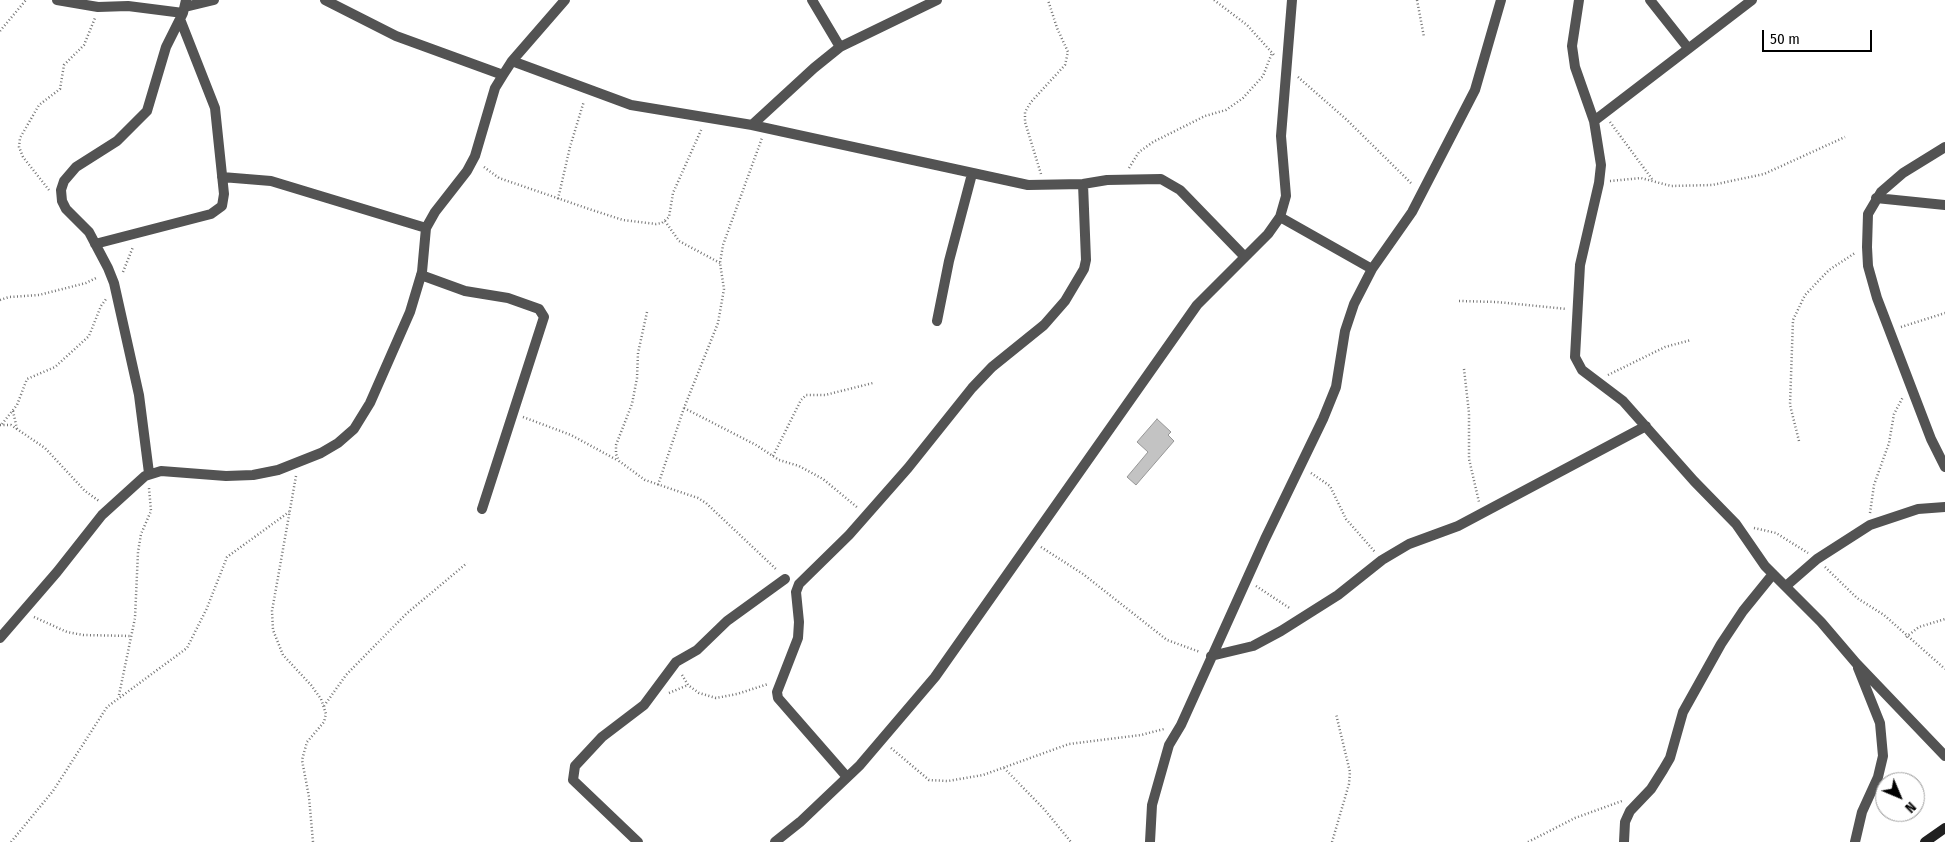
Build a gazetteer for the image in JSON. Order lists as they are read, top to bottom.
{
  "scale_bar": "50 m",
  "north": "bottom right"
}
